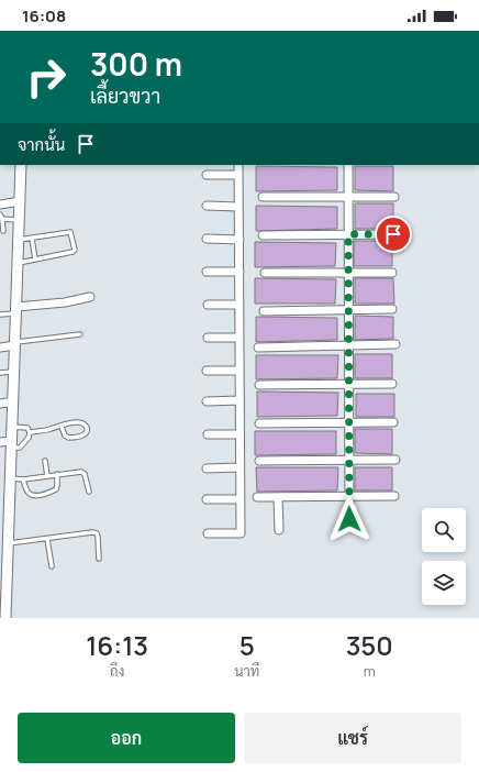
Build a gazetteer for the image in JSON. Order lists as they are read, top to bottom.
{
  "page": {
    "status": "16:08",
    "turn": ["300 m", "เลี้ยวขวา"],
    "then": "จากนั้น",
    "eta": [
      "16:13",
      "ถึง",
      "5",
      "นาที",
      "350",
      "m"
    ],
    "buttons": ["ออก", "แชร์"]
  }
}
